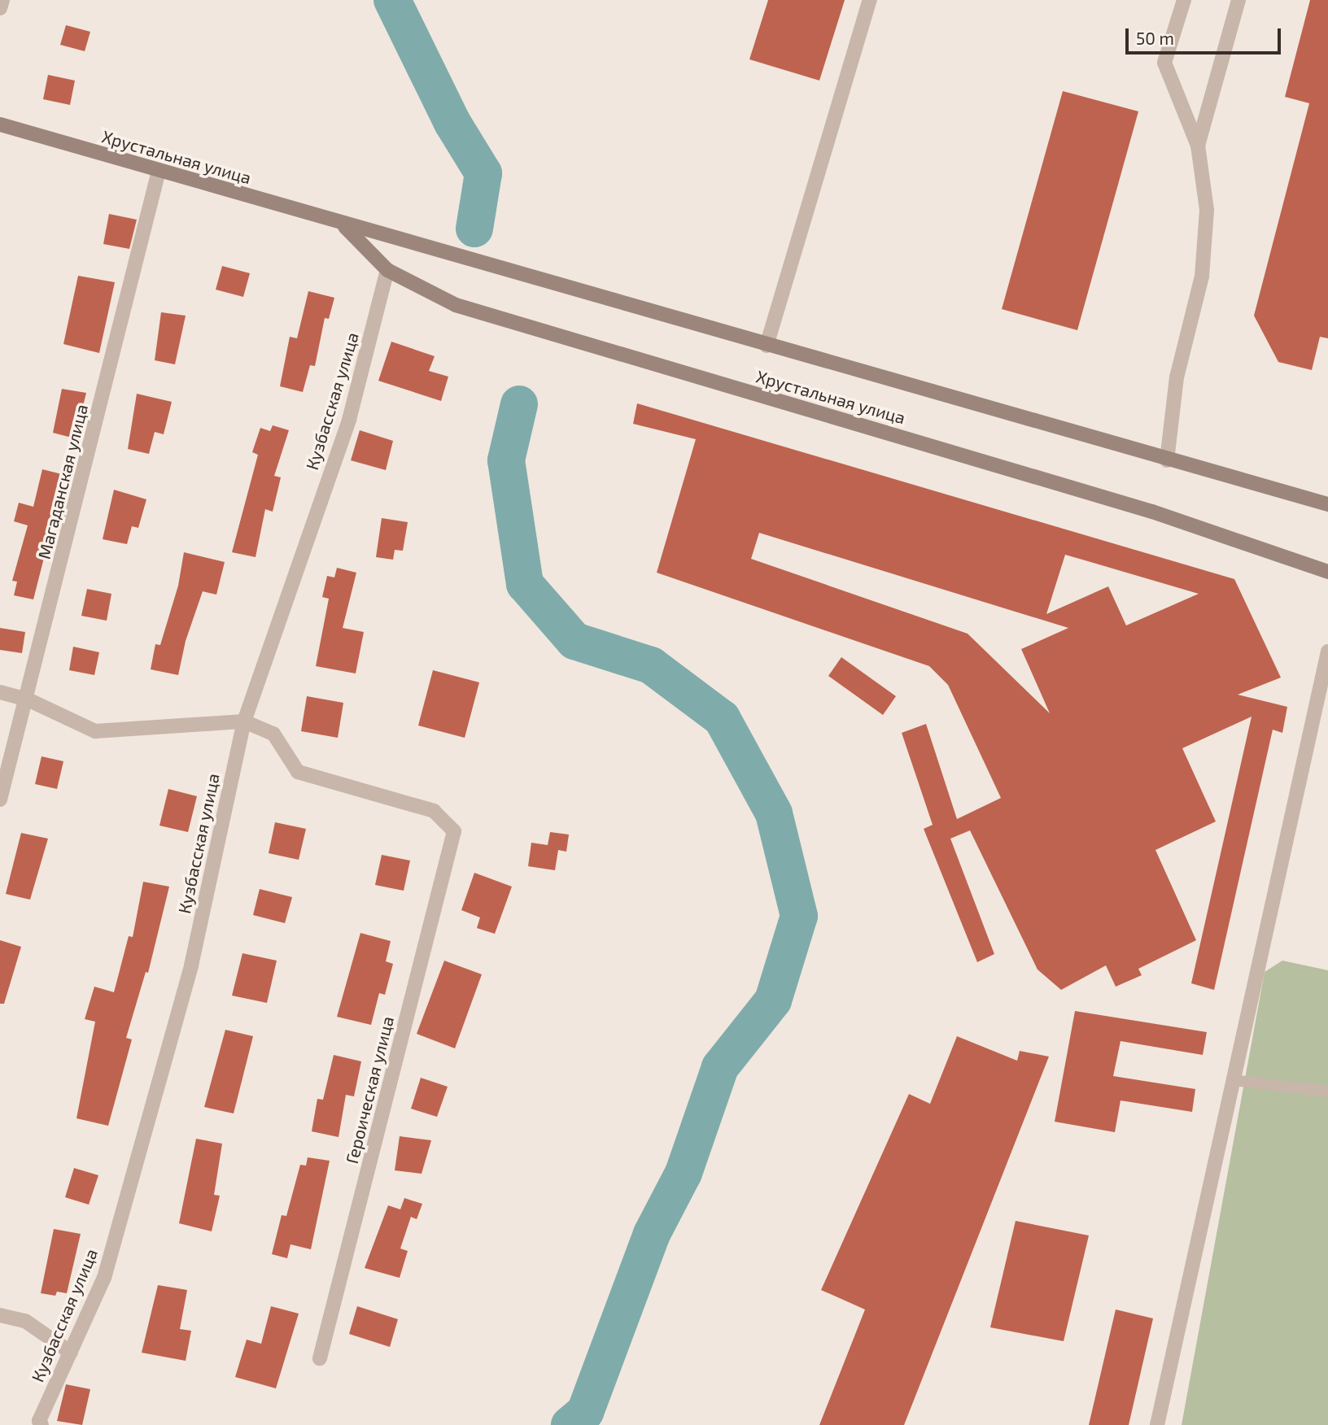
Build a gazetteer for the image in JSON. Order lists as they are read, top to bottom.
{
  "streets": {
    "street": [
      "Хрустальная улица",
      "Кузбасская улица",
      "Магаданская улица",
      "Героическая улица"
    ]
  },
  "crossings": [
    ["Хрустальная улица", "Кузбасская улица"],
    ["Хрустальная улица", "Магаданская улица"],
    ["Кузбасская улица", "Героическая улица"]
  ],
  "scale_bar": "50 m"
}
